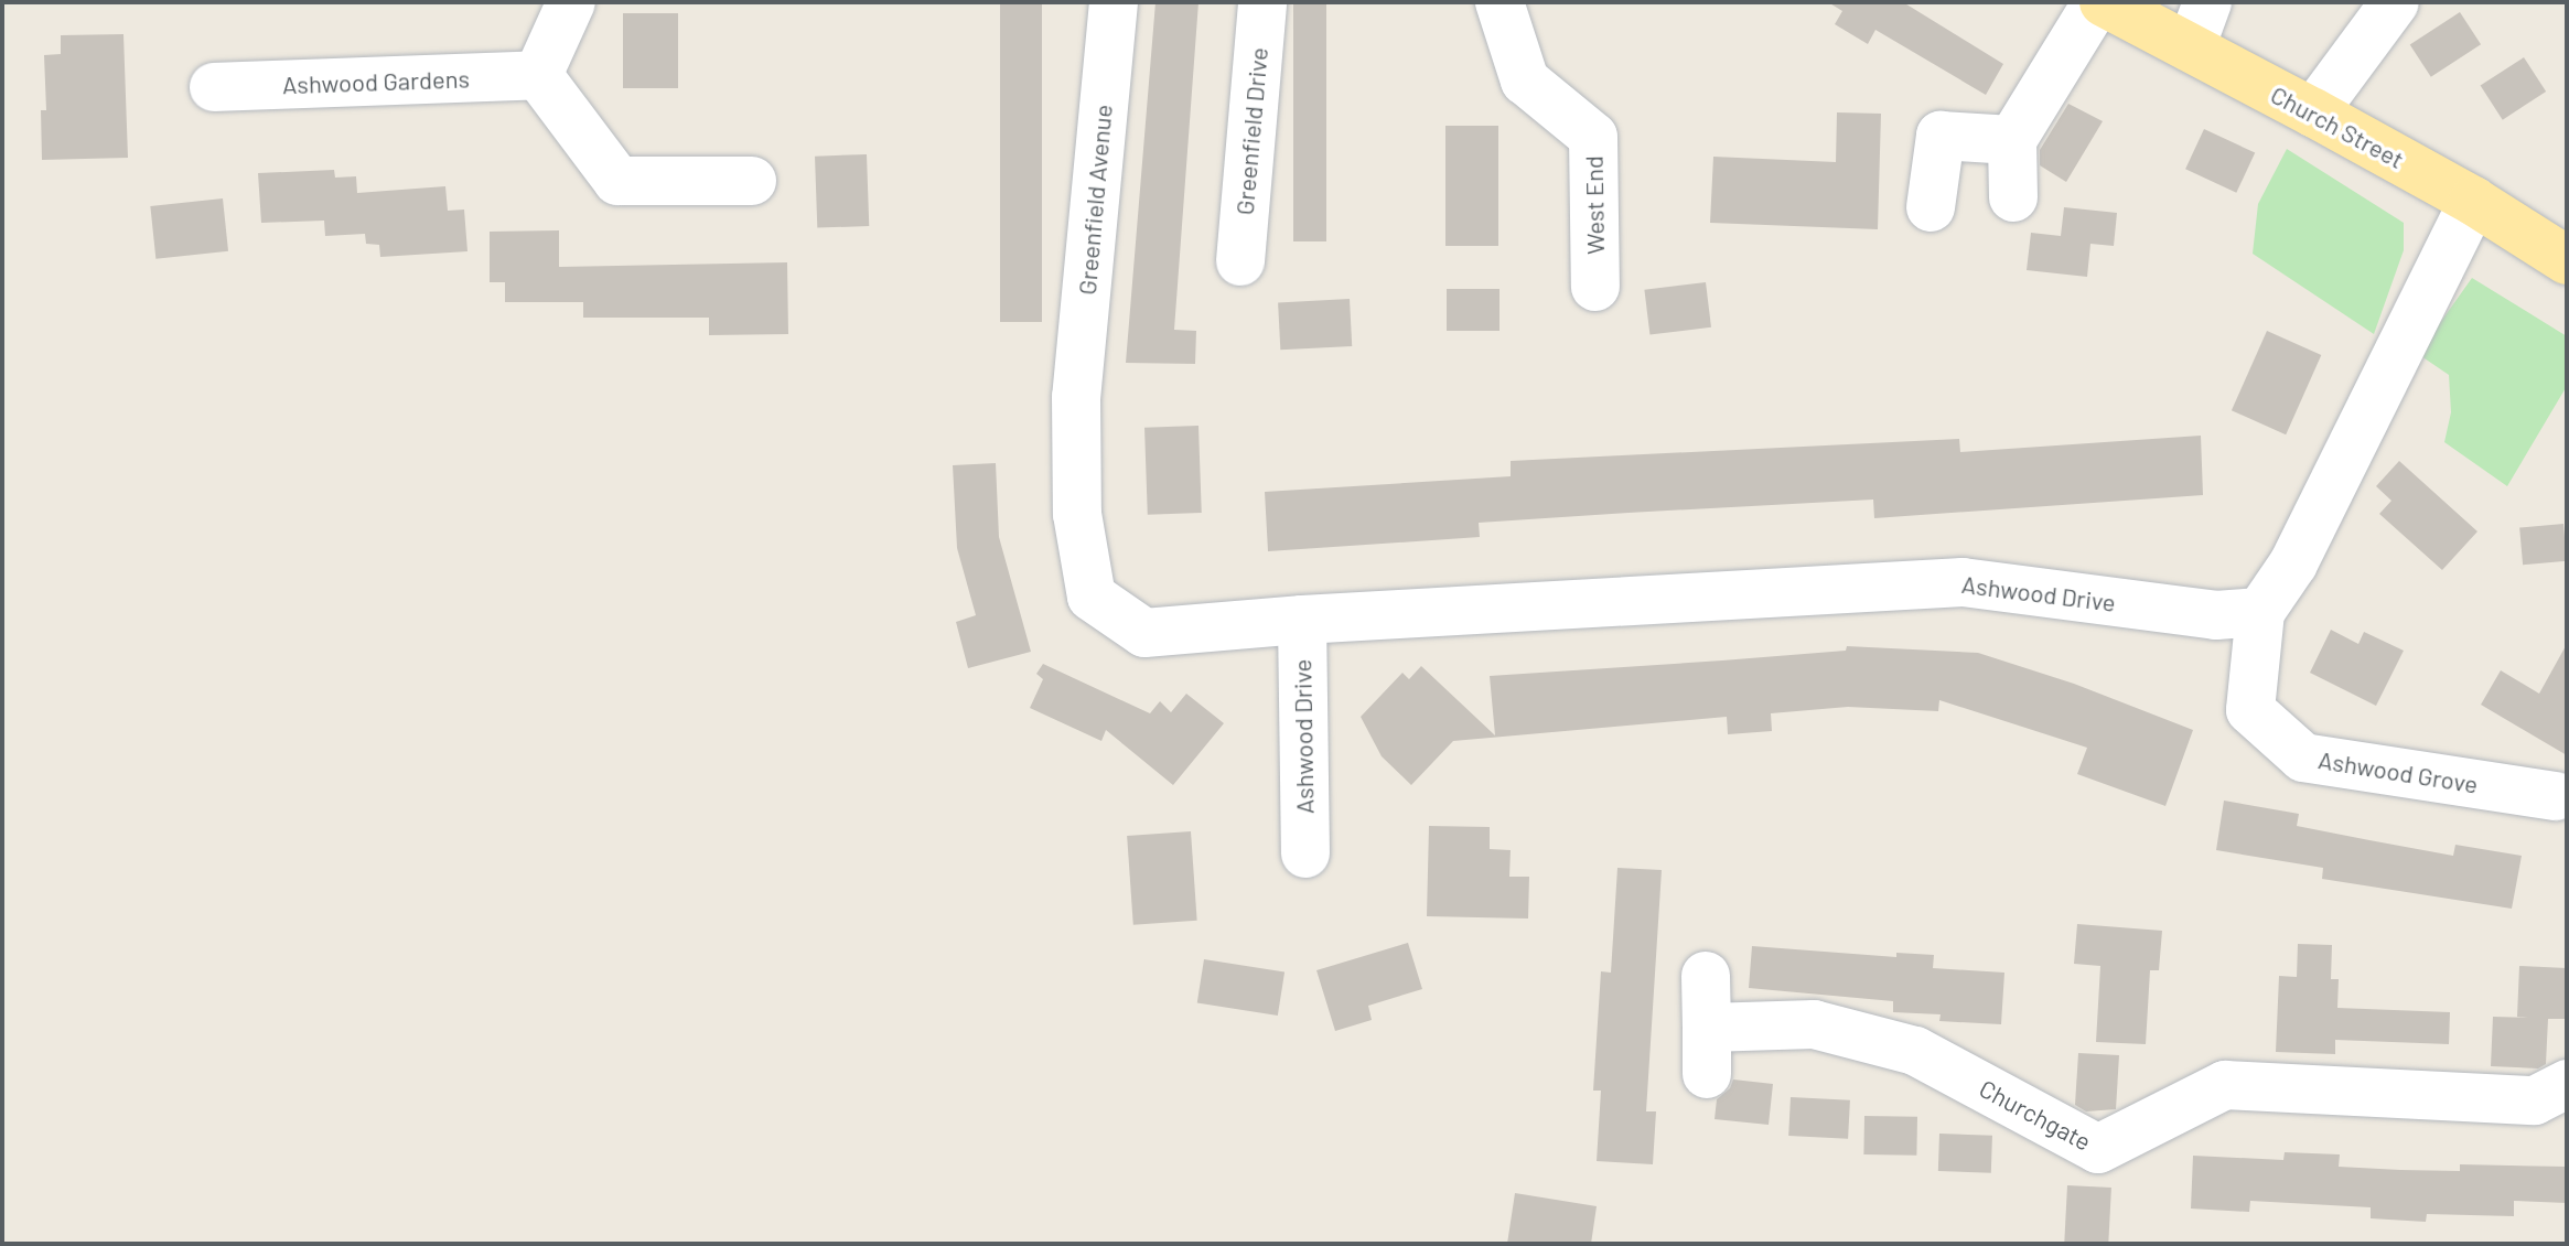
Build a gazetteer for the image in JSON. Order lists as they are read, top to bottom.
{
  "streets": {
    "main road": ["Church Street"],
    "street": [
      "Ashwood Gardens",
      "Greenfield Drive",
      "Greenfield Avenue",
      "West End",
      "Ashwood Drive",
      "Ashwood Grove",
      "Churchgate"
    ]
  },
  "crossings": [
    ["Greenfield Avenue", "Ashwood Drive"],
    ["Ashwood Drive", "Ashwood Grove"]
  ]
}
